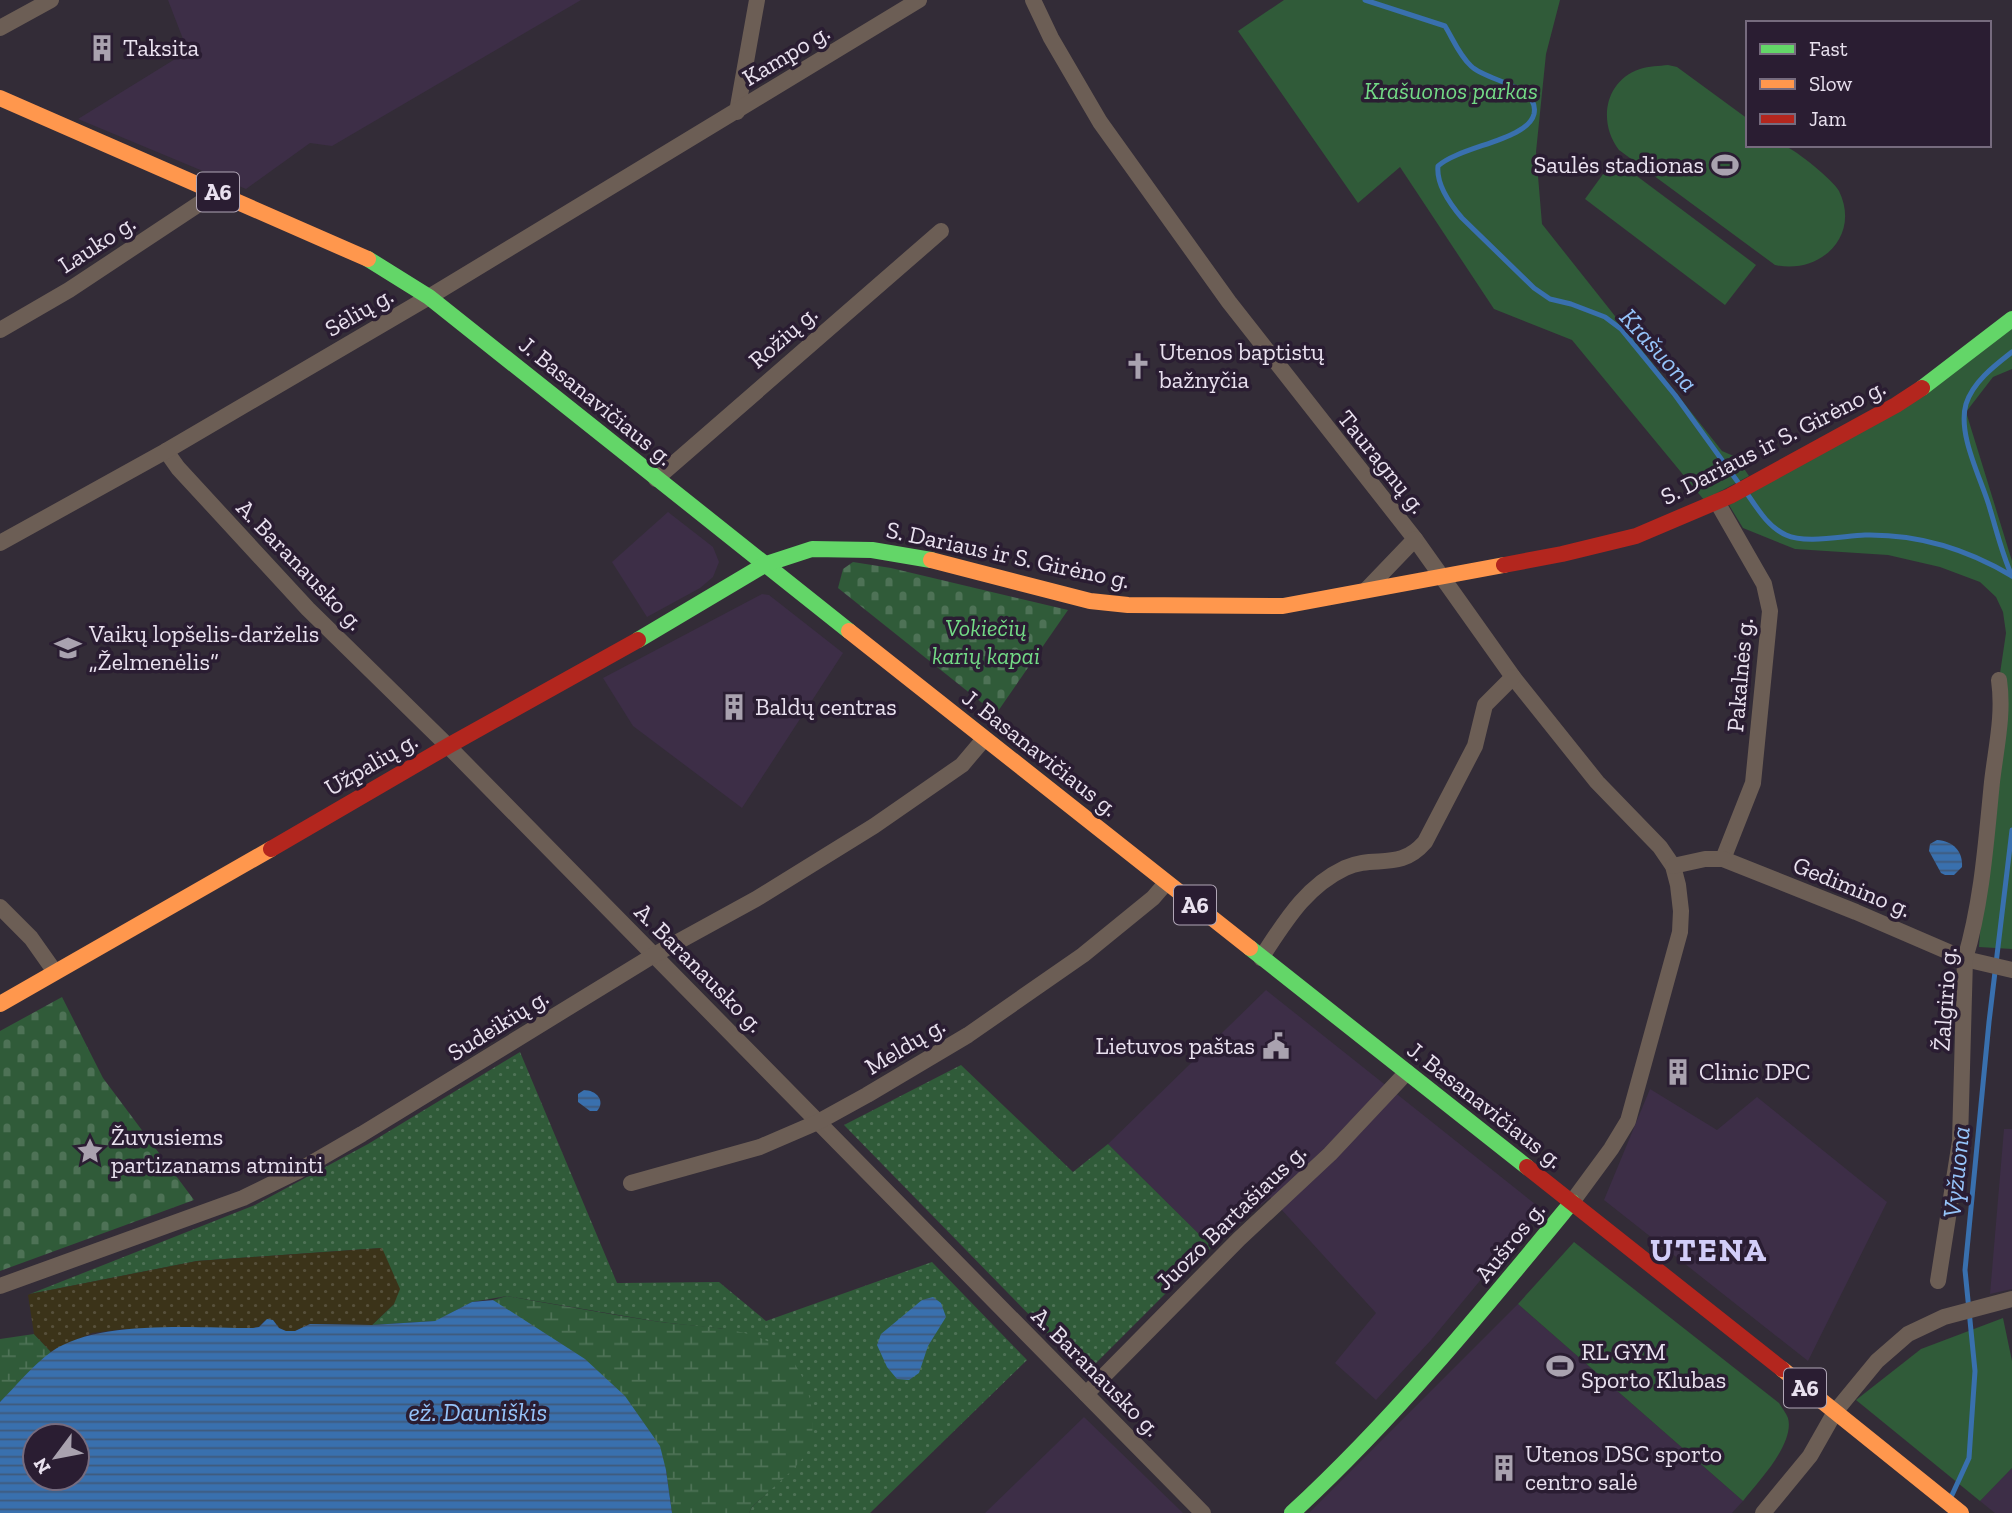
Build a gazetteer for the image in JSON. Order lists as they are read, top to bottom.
{
  "streets": {
    "street": [
      "Kampo g.",
      "A6",
      "Lauko g.",
      "Sėlių g.",
      "Rožių g.",
      "J. Basanavičiaus g.",
      "S. Dariaus ir S. Girėno g.",
      "Tauragnų g.",
      "A. Baranausko g.",
      "Pakalnės g.",
      "Užpalių g.",
      "Gedimino g.",
      "Žalgirio g.",
      "Sudeikių g.",
      "Meldų g.",
      "Juozo Bartašiaus g.",
      "Aušros g."
    ]
  },
  "crossings": [
    ["Kampo g.", "Sėlių g."],
    ["Lauko g.", "J. Basanavičiaus g."],
    ["Sėlių g.", "J. Basanavičiaus g."],
    ["Sėlių g.", "A. Baranausko g."],
    ["Rožių g.", "J. Basanavičiaus g."],
    ["J. Basanavičiaus g.", "S. Dariaus ir S. Girėno g."],
    ["J. Basanavičiaus g.", "Užpalių g."],
    ["J. Basanavičiaus g.", "Sudeikių g."],
    ["J. Basanavičiaus g.", "Meldų g."],
    ["J. Basanavičiaus g.", "Juozo Bartašiaus g."],
    ["J. Basanavičiaus g.", "Aušros g."],
    ["S. Dariaus ir S. Girėno g.", "Tauragnų g."],
    ["S. Dariaus ir S. Girėno g.", "Pakalnės g."],
    ["S. Dariaus ir S. Girėno g.", "Užpalių g."],
    ["Tauragnų g.", "Gedimino g."],
    ["Tauragnų g.", "Aušros g."],
    ["A. Baranausko g.", "Užpalių g."],
    ["A. Baranausko g.", "Sudeikių g."],
    ["A. Baranausko g.", "Meldų g."],
    ["A. Baranausko g.", "Juozo Bartašiaus g."],
    ["Pakalnės g.", "Gedimino g."],
    ["Gedimino g.", "Žalgirio g."],
    ["Gedimino g.", "Aušros g."]
  ],
  "districts": ["UTENA"],
  "water": ["Krašuona", "Vyžuona", "ež. Dauniškis"],
  "parks": ["Krašuonos parkas", "Vokiečių karių kapai"],
  "places": {
    "building": [
      "Taksita",
      "Baldų centras",
      "Clinic DPC",
      "Utenos DSC sporto centro salė"
    ],
    "sports": ["Saulės stadionas", "RL GYM Sporto Klubas"],
    "church": ["Utenos baptistų bažnyčia"],
    "school or university": ["Vaikų lopšelis-darželis „Želmenėlis“"],
    "public building": ["Lietuvos paštas"],
    "place": ["Žuvusiems partizanams atminti"]
  },
  "legend": ["Fast", "Slow", "Jam"],
  "north": "bottom left"
}
